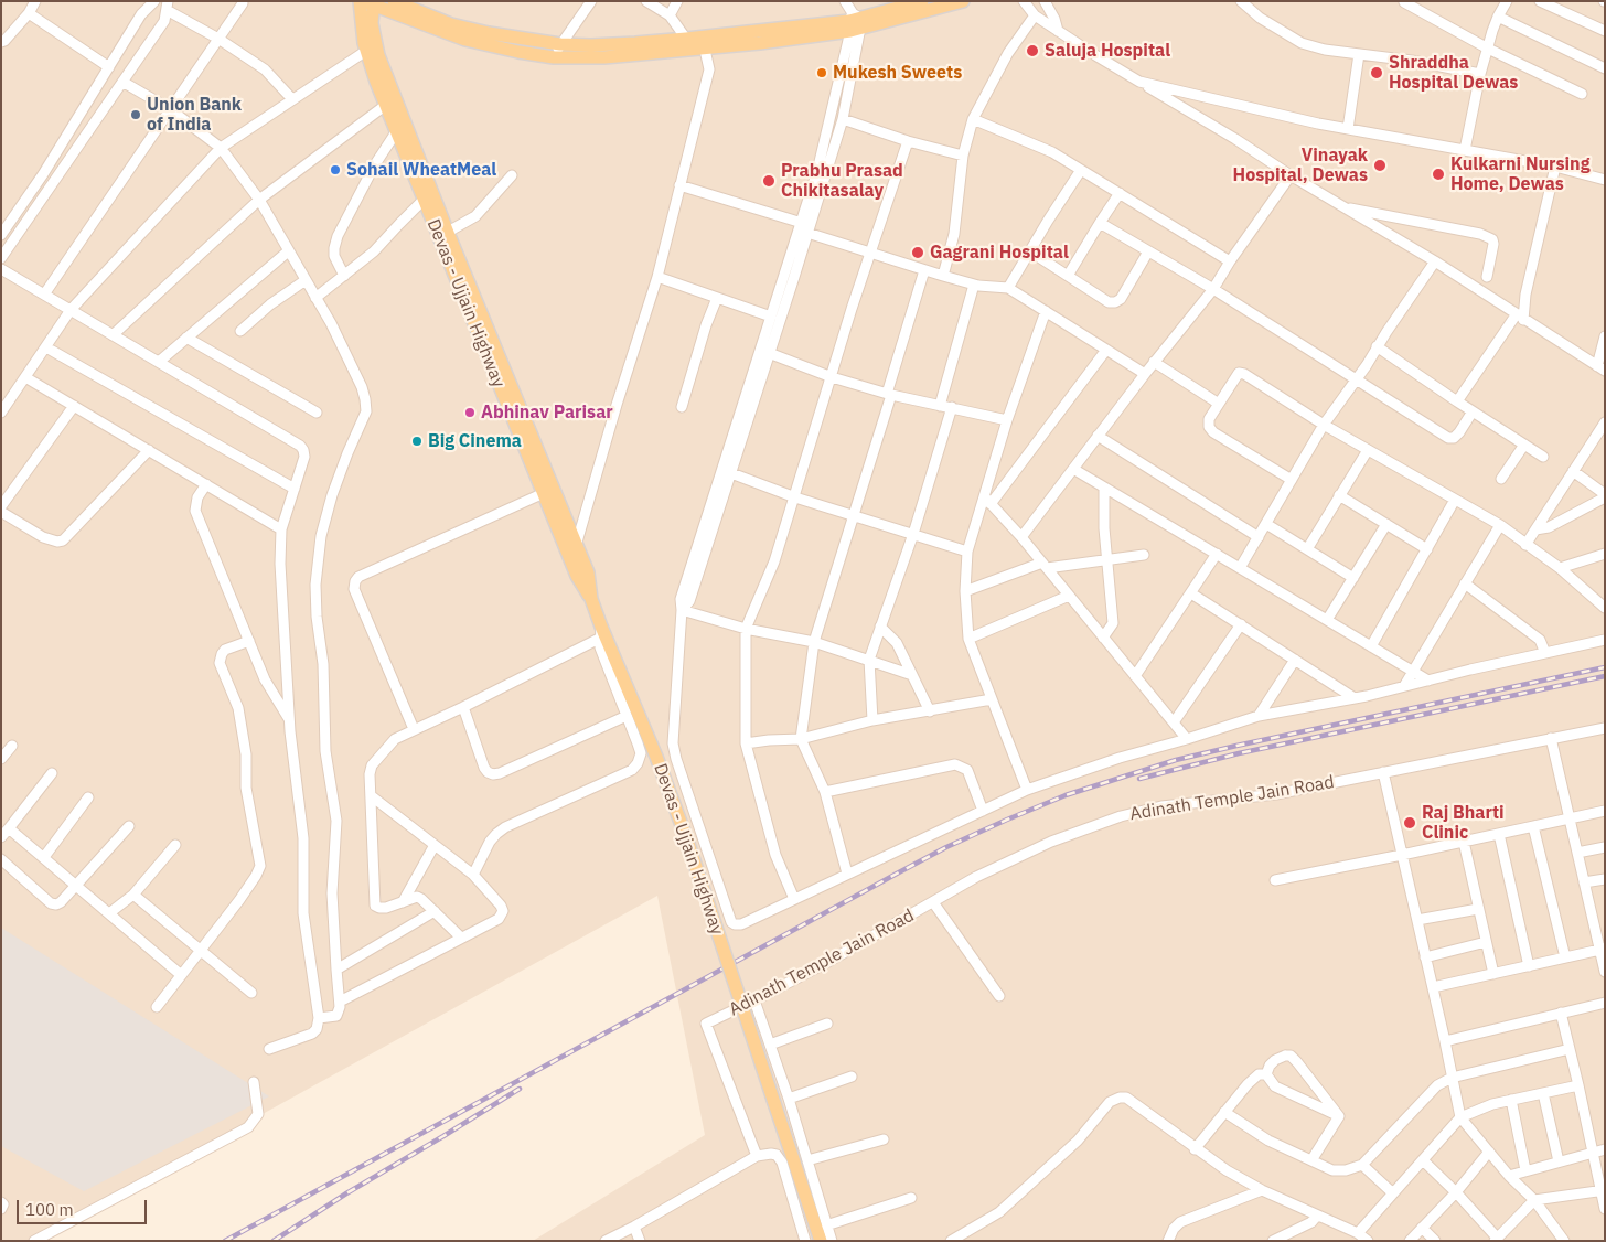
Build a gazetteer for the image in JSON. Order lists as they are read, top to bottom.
{
  "streets": {
    "main road": ["Devas - Ujjain Highway"],
    "street": ["Adinath Temple Jain Road"]
  },
  "places": [
    "Saluja Hospital",
    "Mukesh Sweets",
    "Shraddha Hospital Dewas",
    "Union Bank of India",
    "Vinayak Hospital, Dewas",
    "Sohail WheatMeal",
    "Kulkarni Nursing Home, Dewas",
    "Prabhu Prasad Chikitasalay",
    "Gagrani Hospital",
    "Abhinav Parisar",
    "Big Cinema",
    "Raj Bharti Clinic"
  ],
  "scale_bar": "100 m"
}
